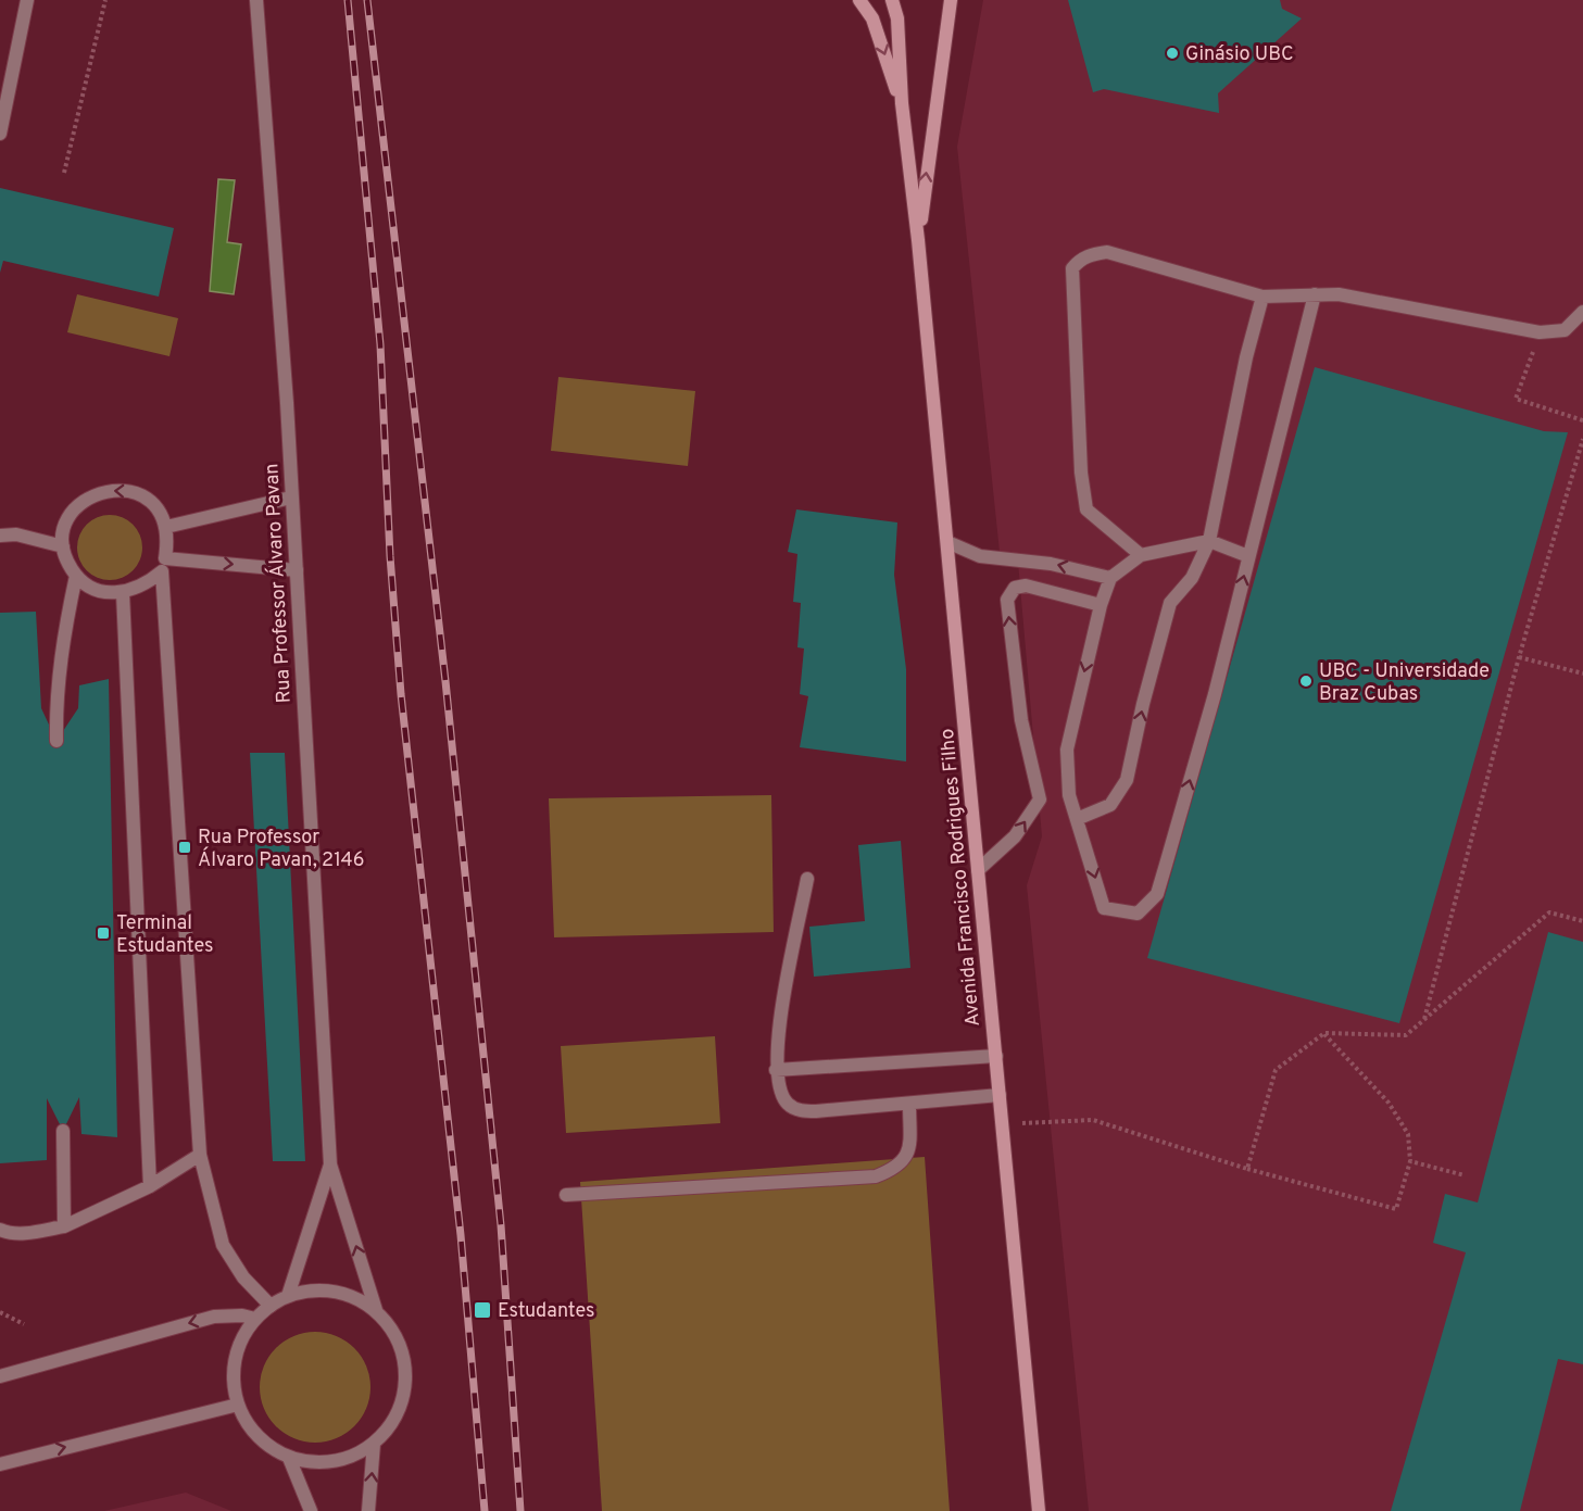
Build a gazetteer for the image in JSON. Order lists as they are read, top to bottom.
{
  "streets": {
    "main road": ["Avenida Francisco Rodrigues Filho"],
    "street": ["Rua Professor Álvaro Pavan"]
  },
  "places": {
    "other": ["Ginásio UBC", "UBC - Universidade Braz Cubas"],
    "transit": ["Rua Professor Álvaro Pavan, 2146", "Terminal Estudantes", "Estudantes"]
  }
}
